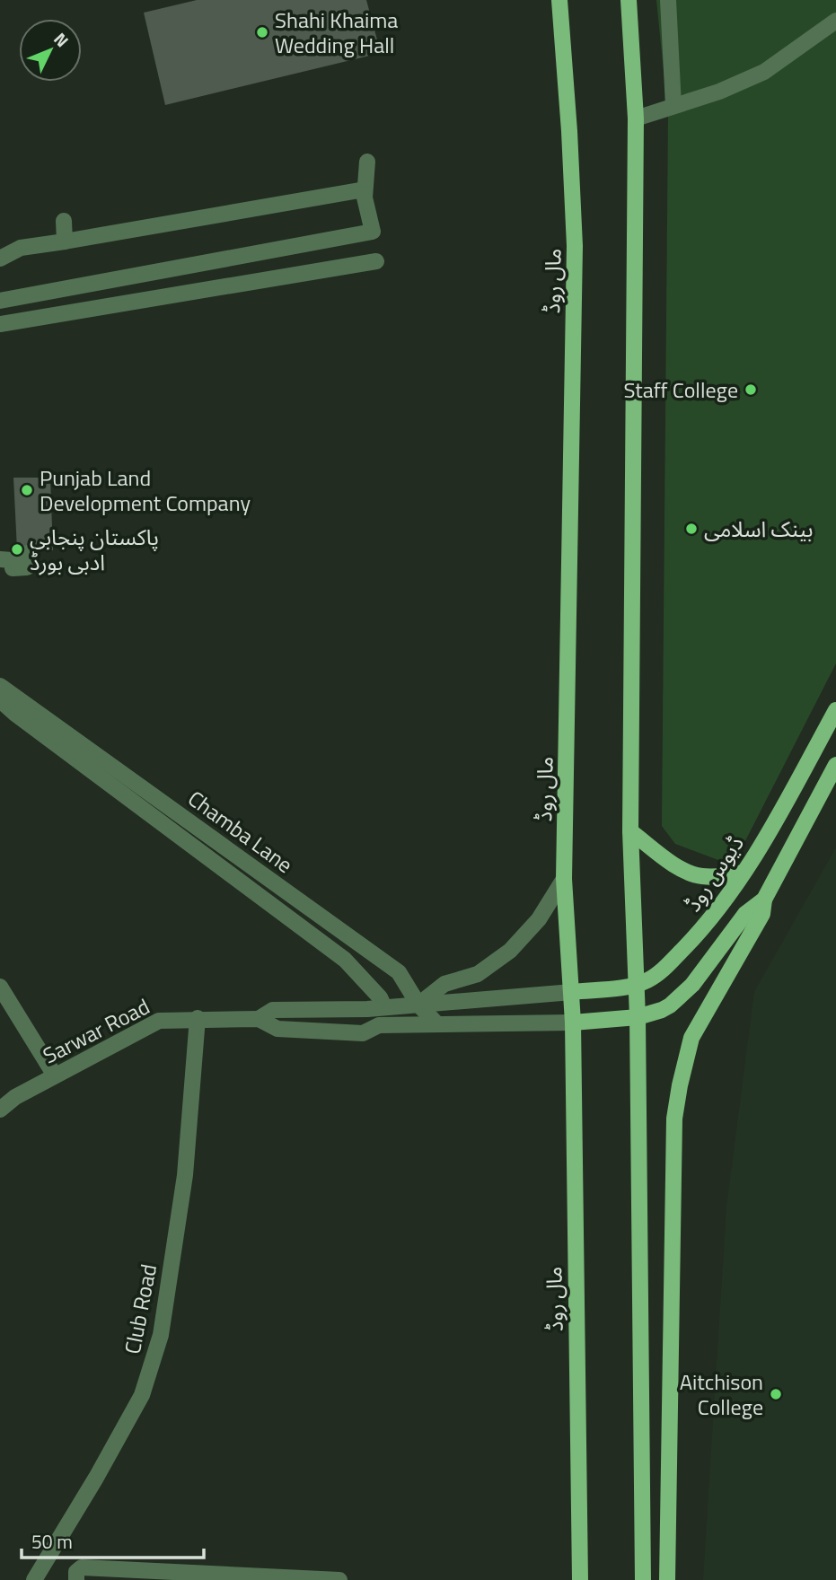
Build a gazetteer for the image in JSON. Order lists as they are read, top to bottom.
{
  "streets": {
    "main road": ["مال روڈ", "ڈیوس روڈ"],
    "street": ["Chamba Lane", "Sarwar Road", "Club Road"]
  },
  "crossings": [
    ["مال روڈ", "ڈیوس روڈ"],
    ["Sarwar Road", "Club Road"]
  ],
  "places": [
    "Shahi Khaima Wedding Hall",
    "Staff College",
    "Punjab Land Development Company",
    "بینک اسلامی",
    "پاکستان پنجابی ادبی بورڈ",
    "Aitchison College"
  ],
  "scale_bar": "50 m",
  "north": "top right"
}
